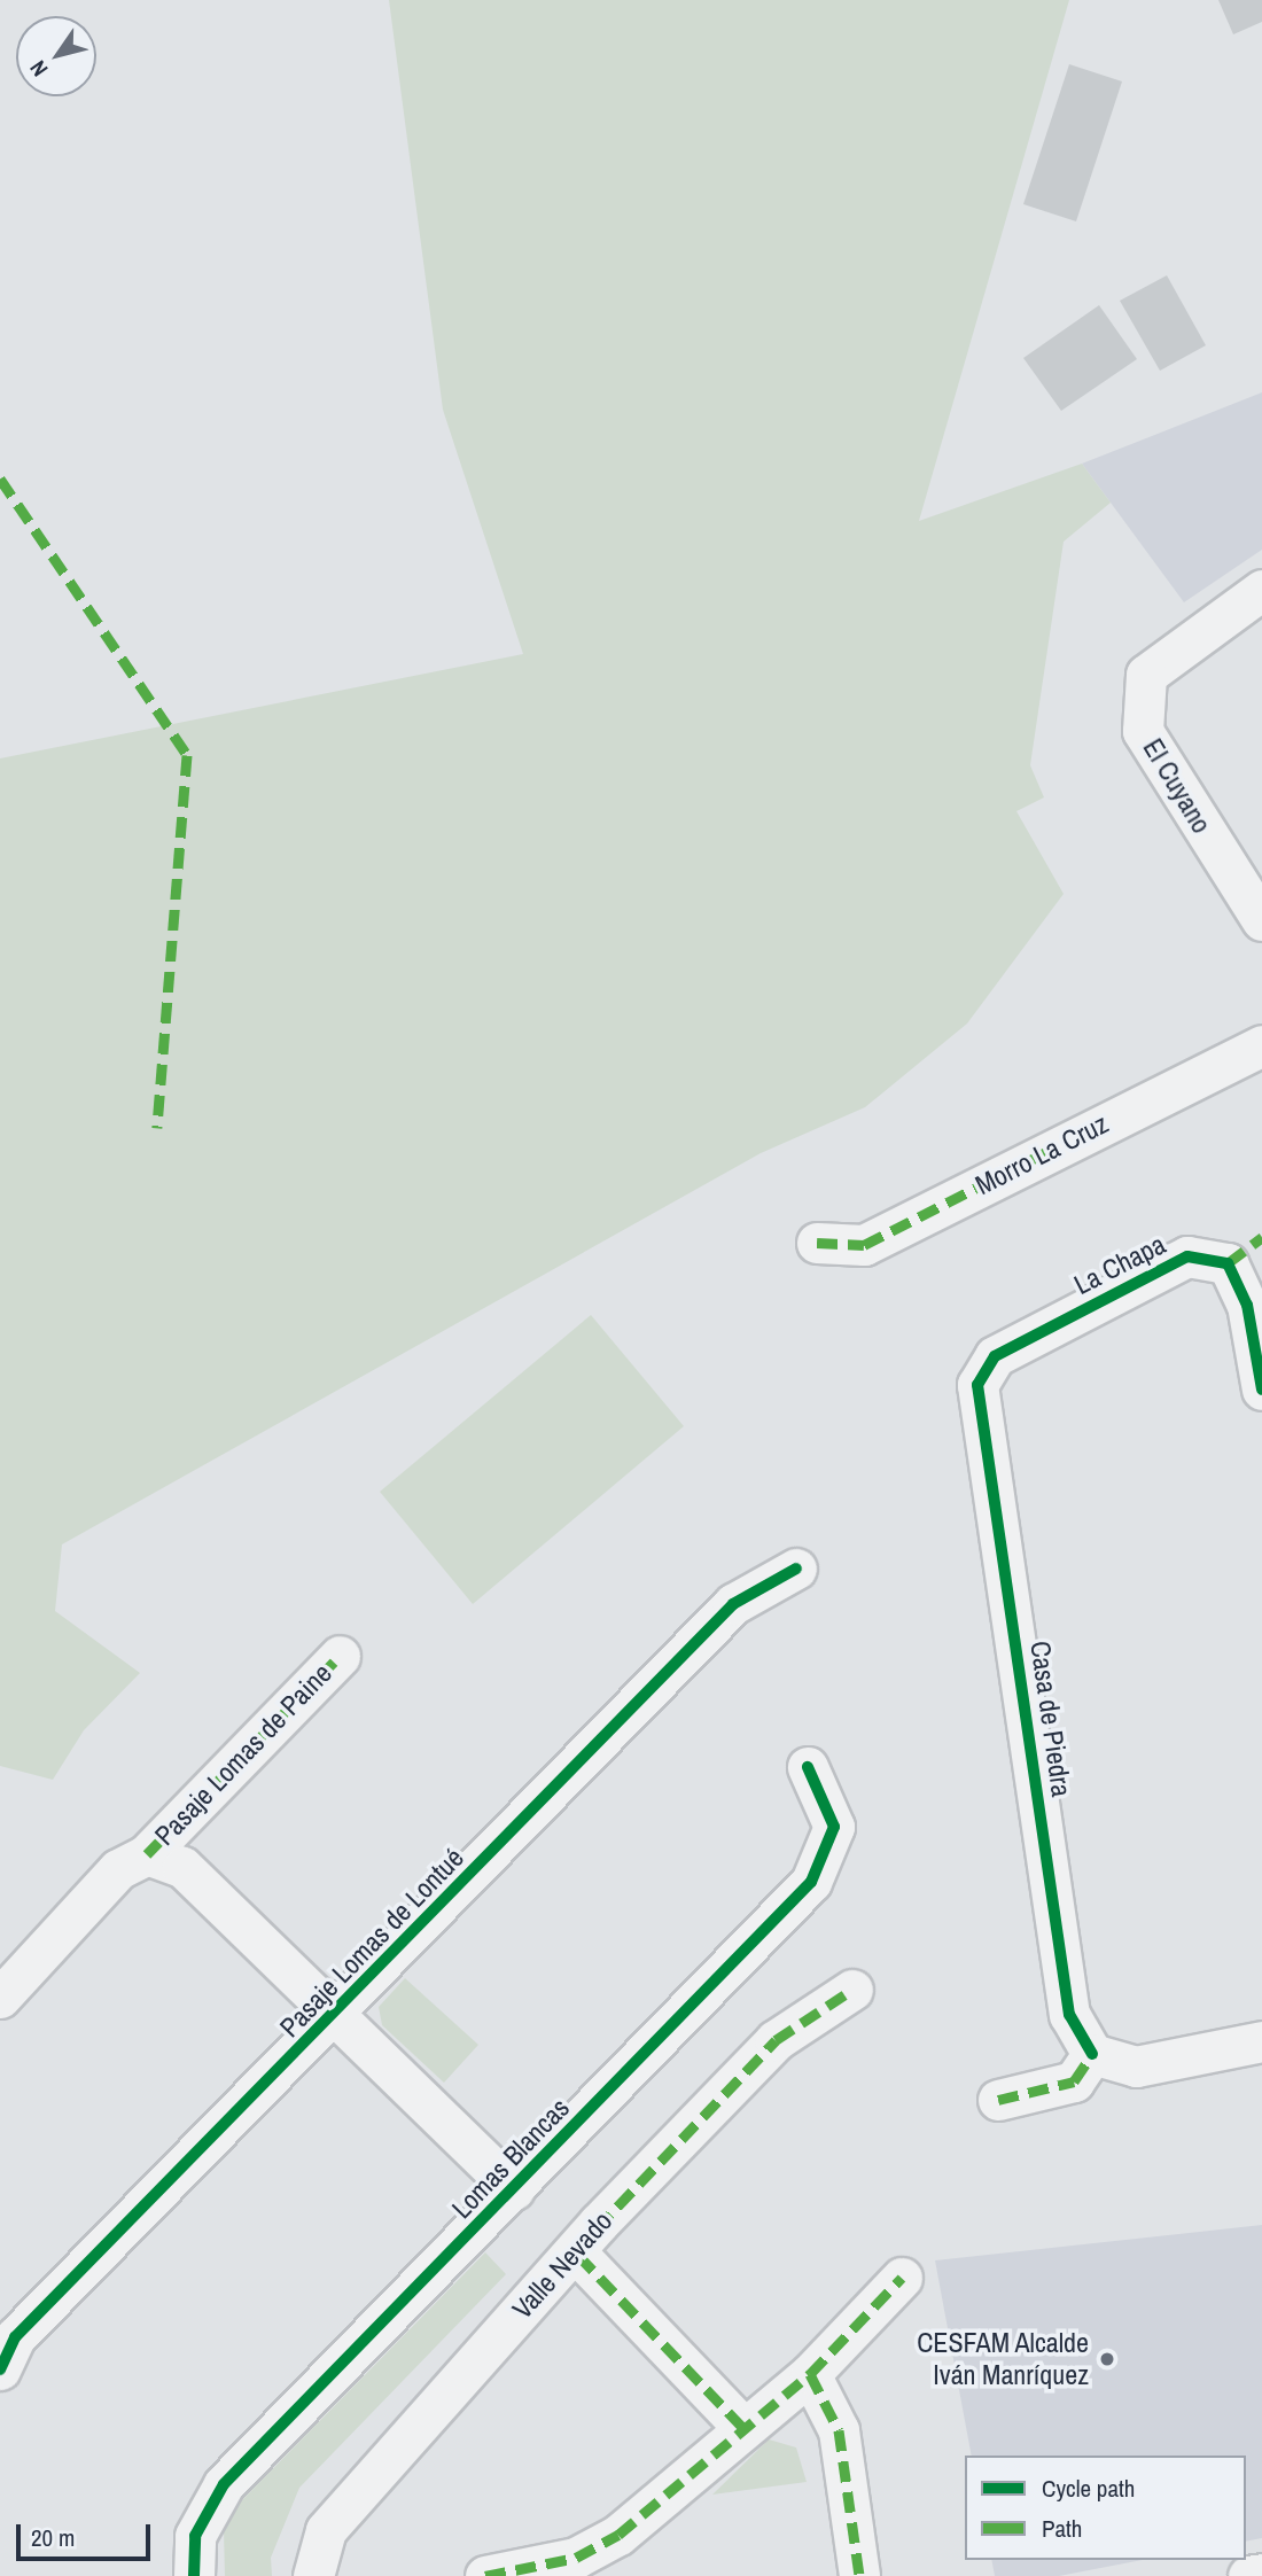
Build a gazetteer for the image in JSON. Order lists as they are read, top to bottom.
{
  "streets": {
    "street": [
      "El Cuyano",
      "Morro La Cruz",
      "La Chapa",
      "Casa de Piedra",
      "Pasaje Lomas de Paine",
      "Pasaje Lomas de Lontué",
      "Lomas Blancas",
      "Valle Nevado"
    ]
  },
  "crossings": [
    ["La Chapa", "Casa de Piedra"]
  ],
  "places": ["CESFAM Alcalde Iván Manríquez"],
  "legend": ["Cycle path", "Path"],
  "scale_bar": "20 m",
  "north": "bottom left"
}
